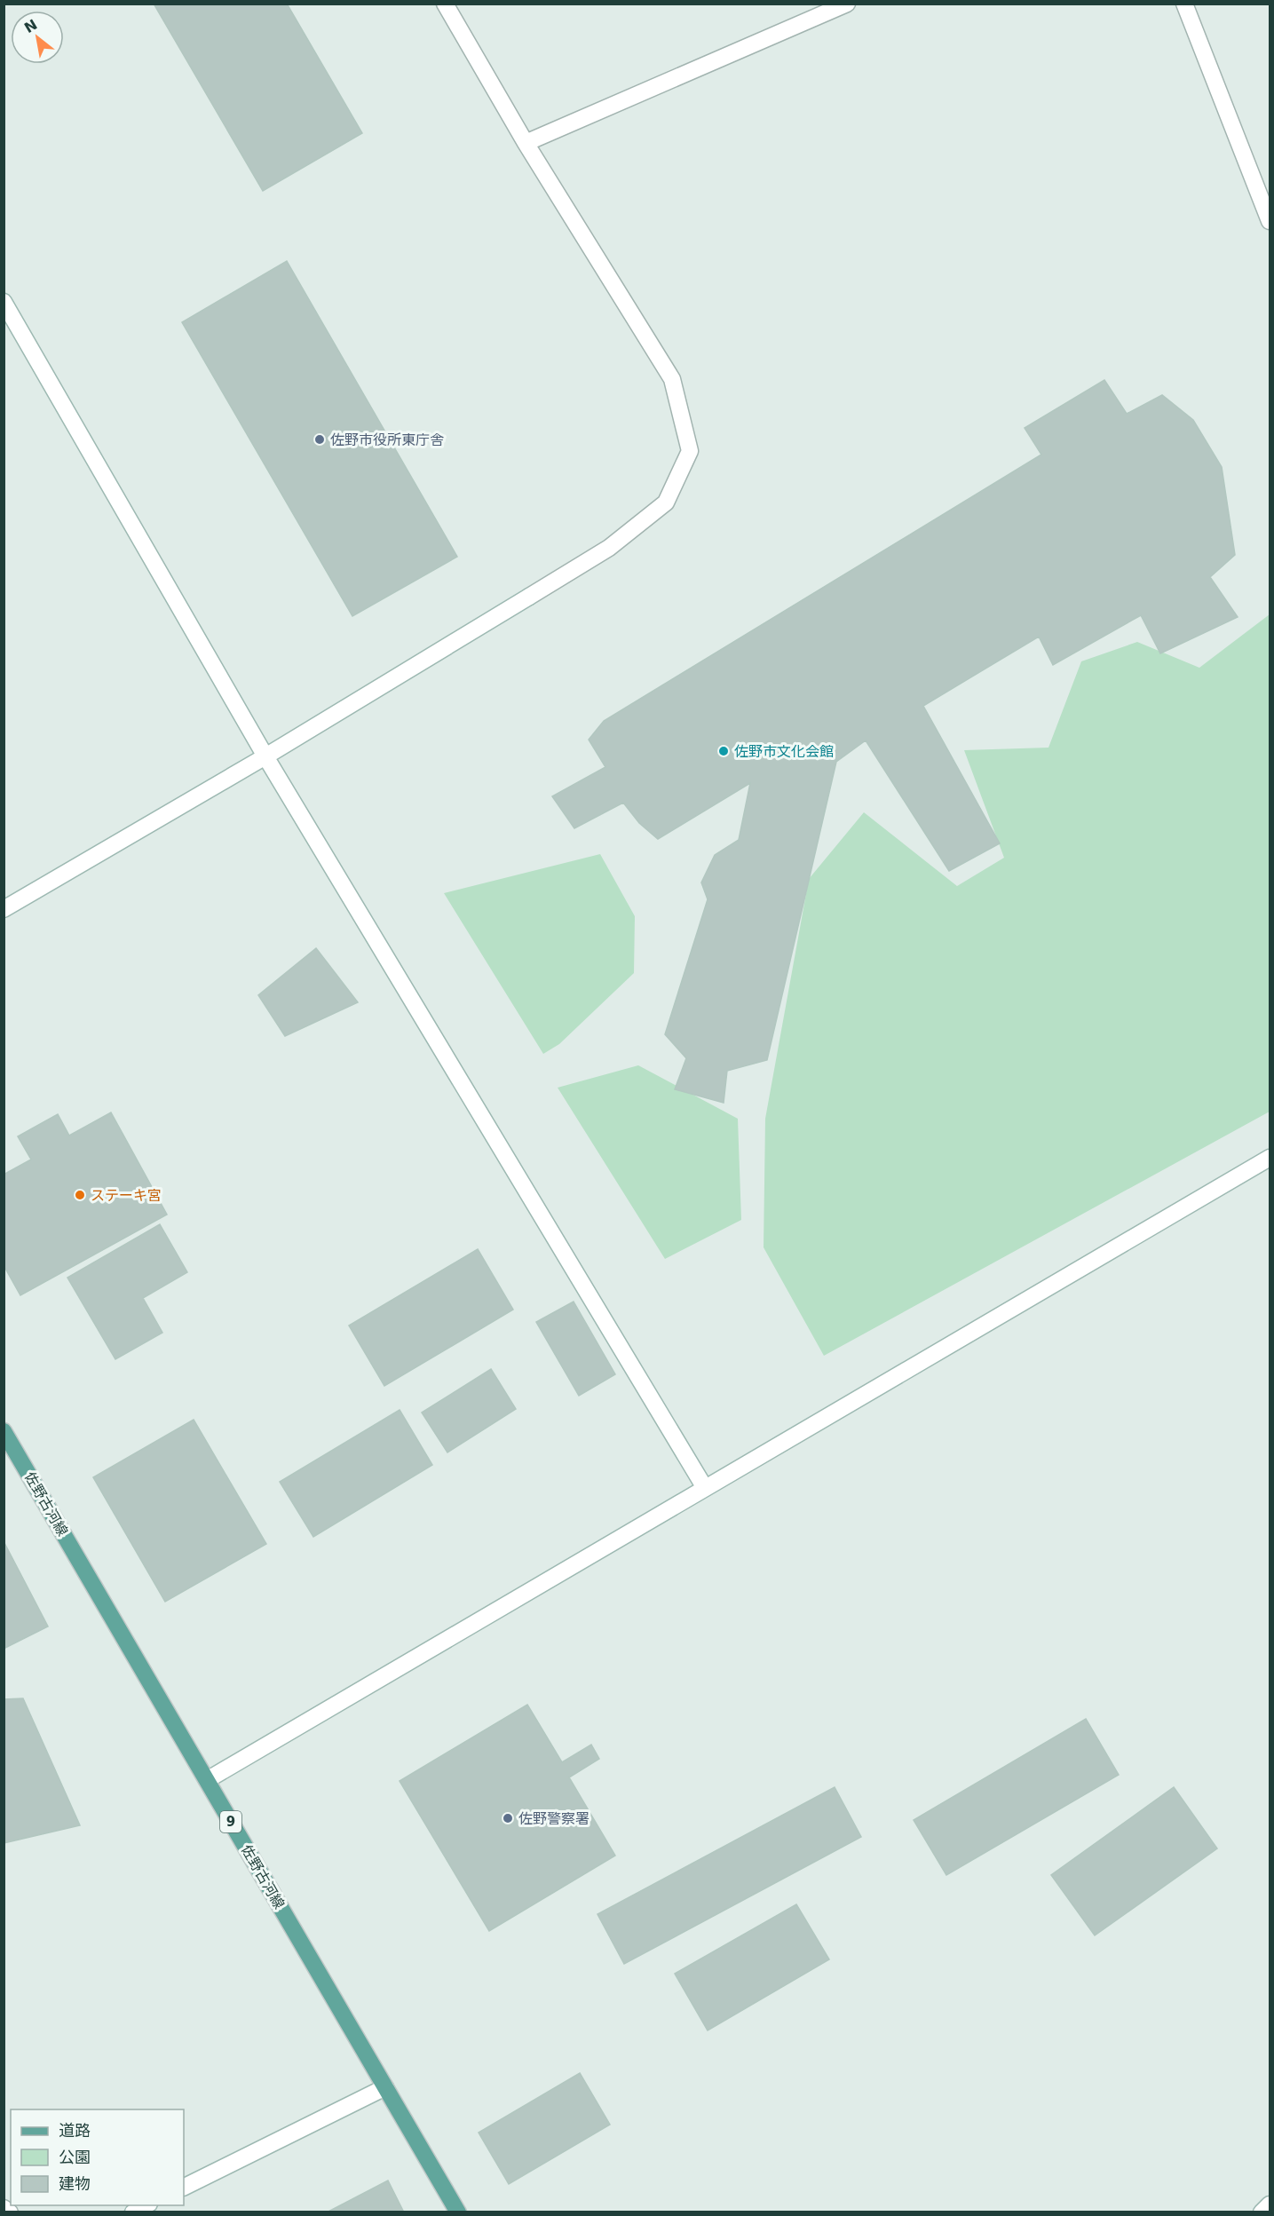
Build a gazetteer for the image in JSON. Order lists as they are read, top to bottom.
{
  "streets": {
    "main road": ["佐野古河線", "9"]
  },
  "places": [
    "佐野市役所東庁舎",
    "佐野市文化会館",
    "ステーキ宮",
    "佐野警察署"
  ],
  "legend": ["道路", "公園", "建物"],
  "north": "top left"
}
